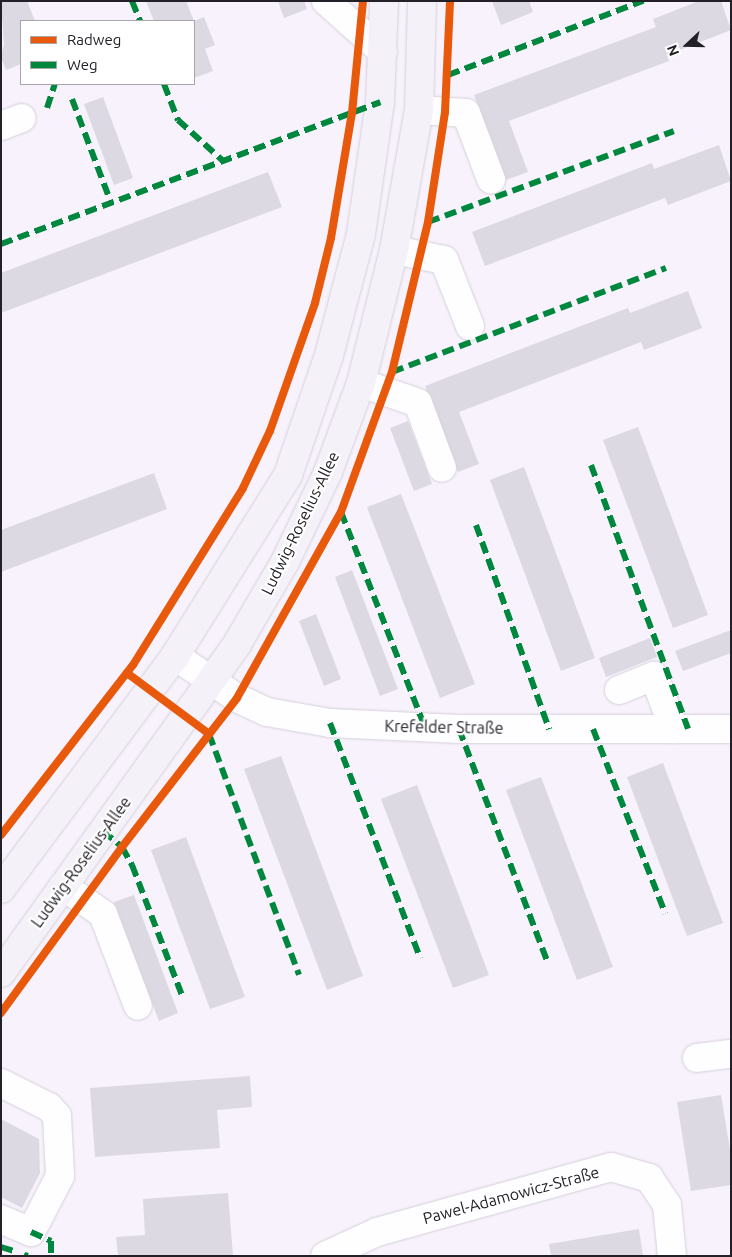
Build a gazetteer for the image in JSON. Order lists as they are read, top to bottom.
{
  "streets": {
    "main road": ["Ludwig-Roselius-Allee"],
    "street": ["Krefelder Straße", "Pawel-Adamowicz-Straße"]
  },
  "crossings": [
    ["Ludwig-Roselius-Allee", "Krefelder Straße"]
  ],
  "legend": ["Radweg", "Weg"],
  "north": "left"
}
